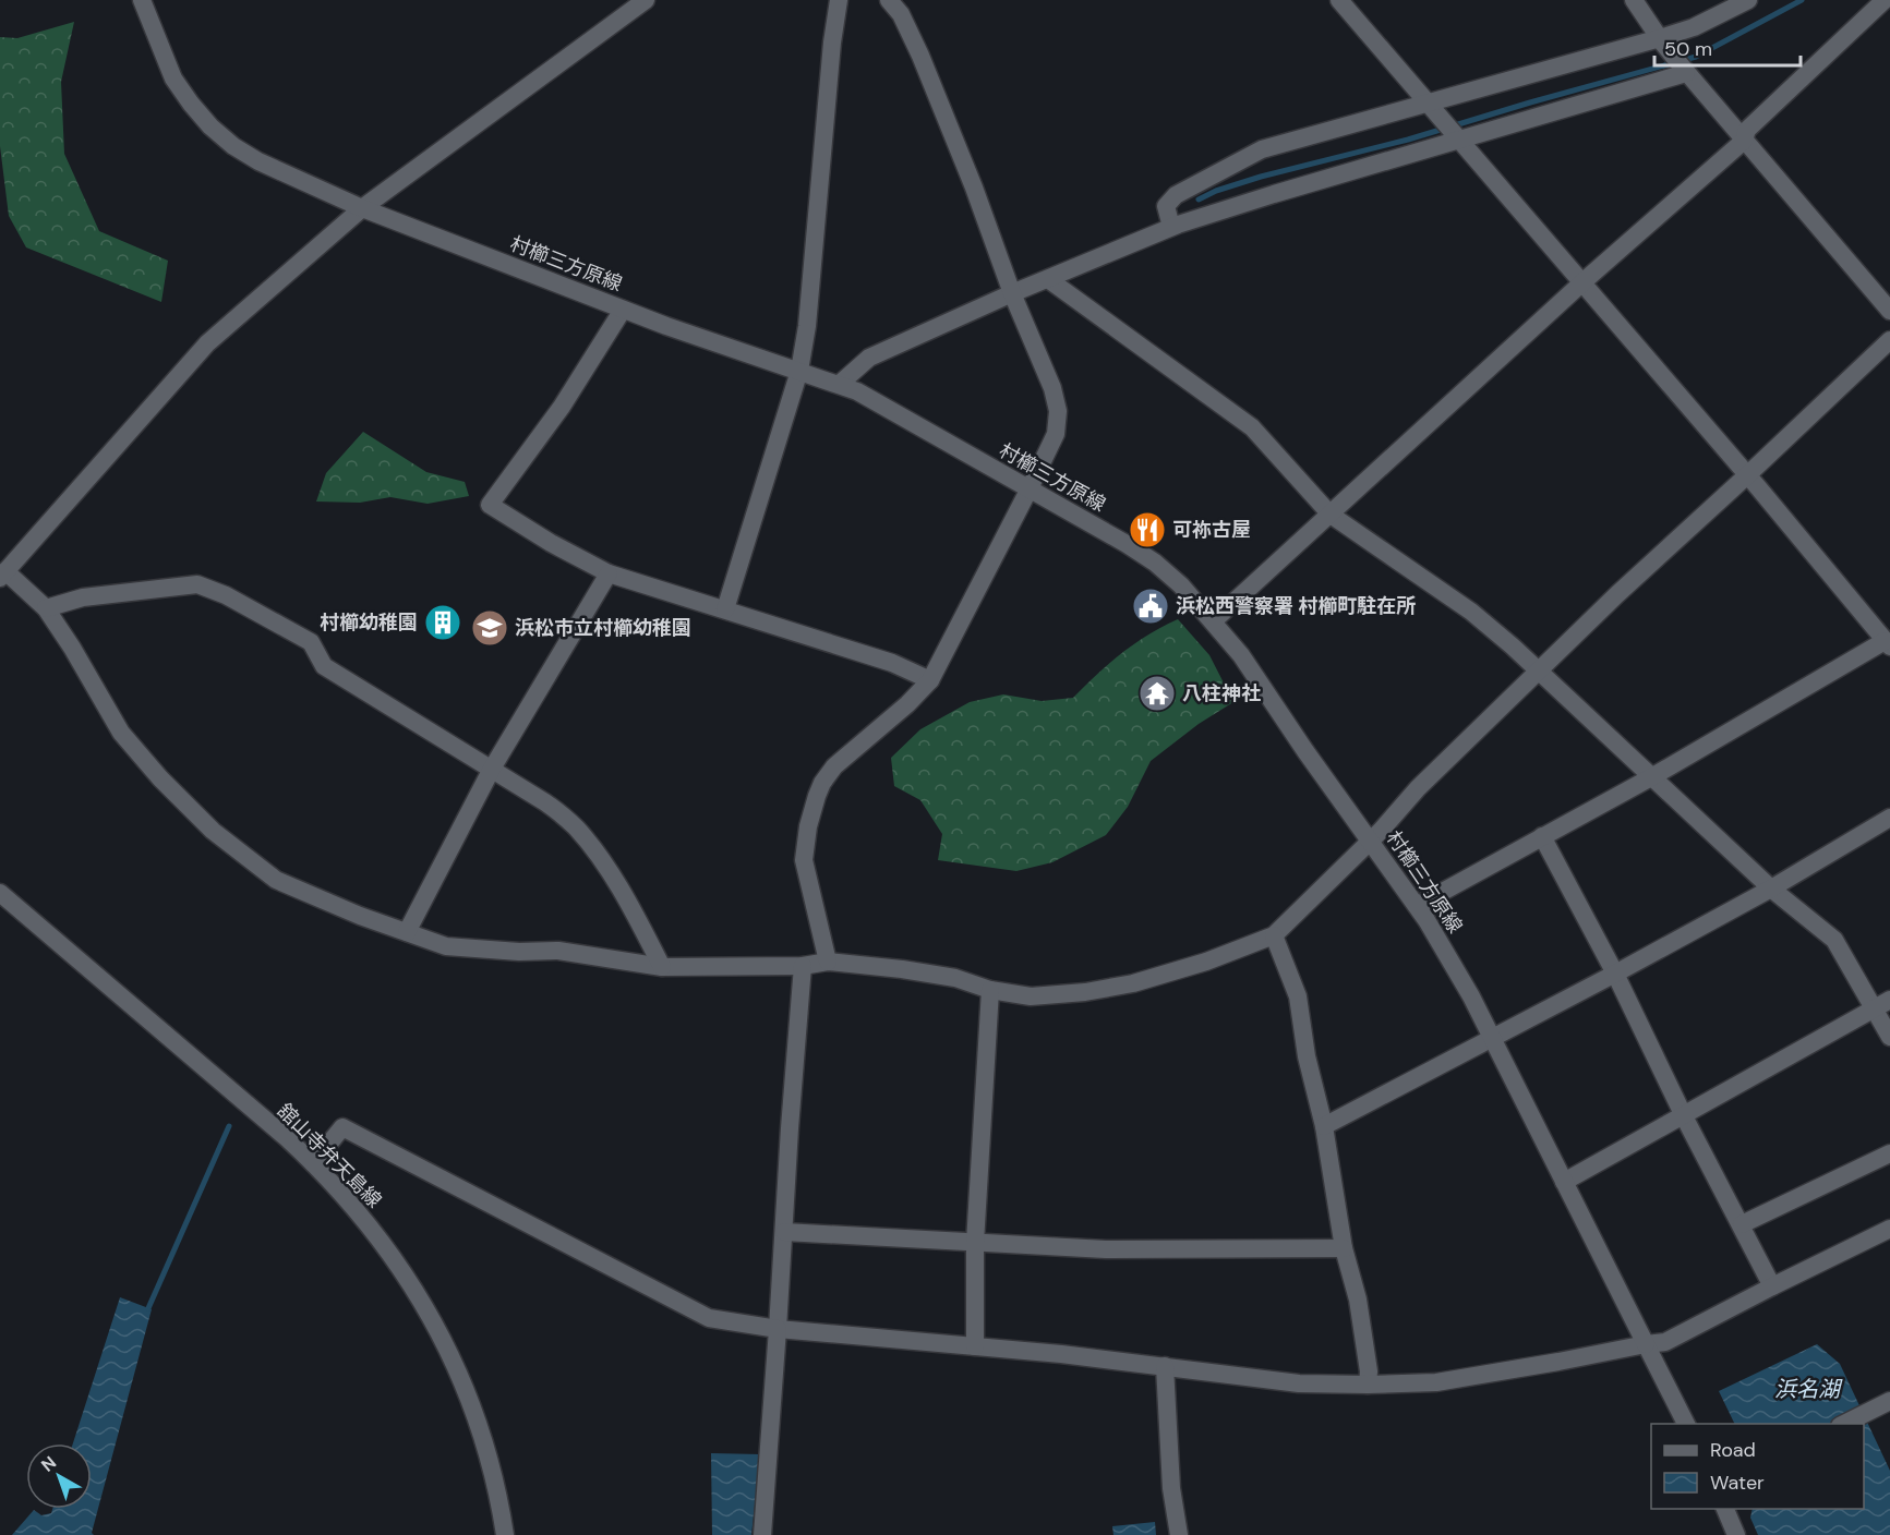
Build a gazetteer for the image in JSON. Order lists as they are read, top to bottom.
{
  "streets": {
    "street": ["村櫛三方原線", "舘山寺弁天島線"]
  },
  "water": ["浜名湖"],
  "places": {
    "restaurant": ["可祢古屋"],
    "public building": ["浜松西警察署 村櫛町駐在所"],
    "building": ["村櫛幼稚園"],
    "school or university": ["浜松市立村櫛幼稚園"],
    "temple": ["八柱神社"]
  },
  "legend": ["Road", "Water"],
  "scale_bar": "50 m",
  "north": "top left"
}
